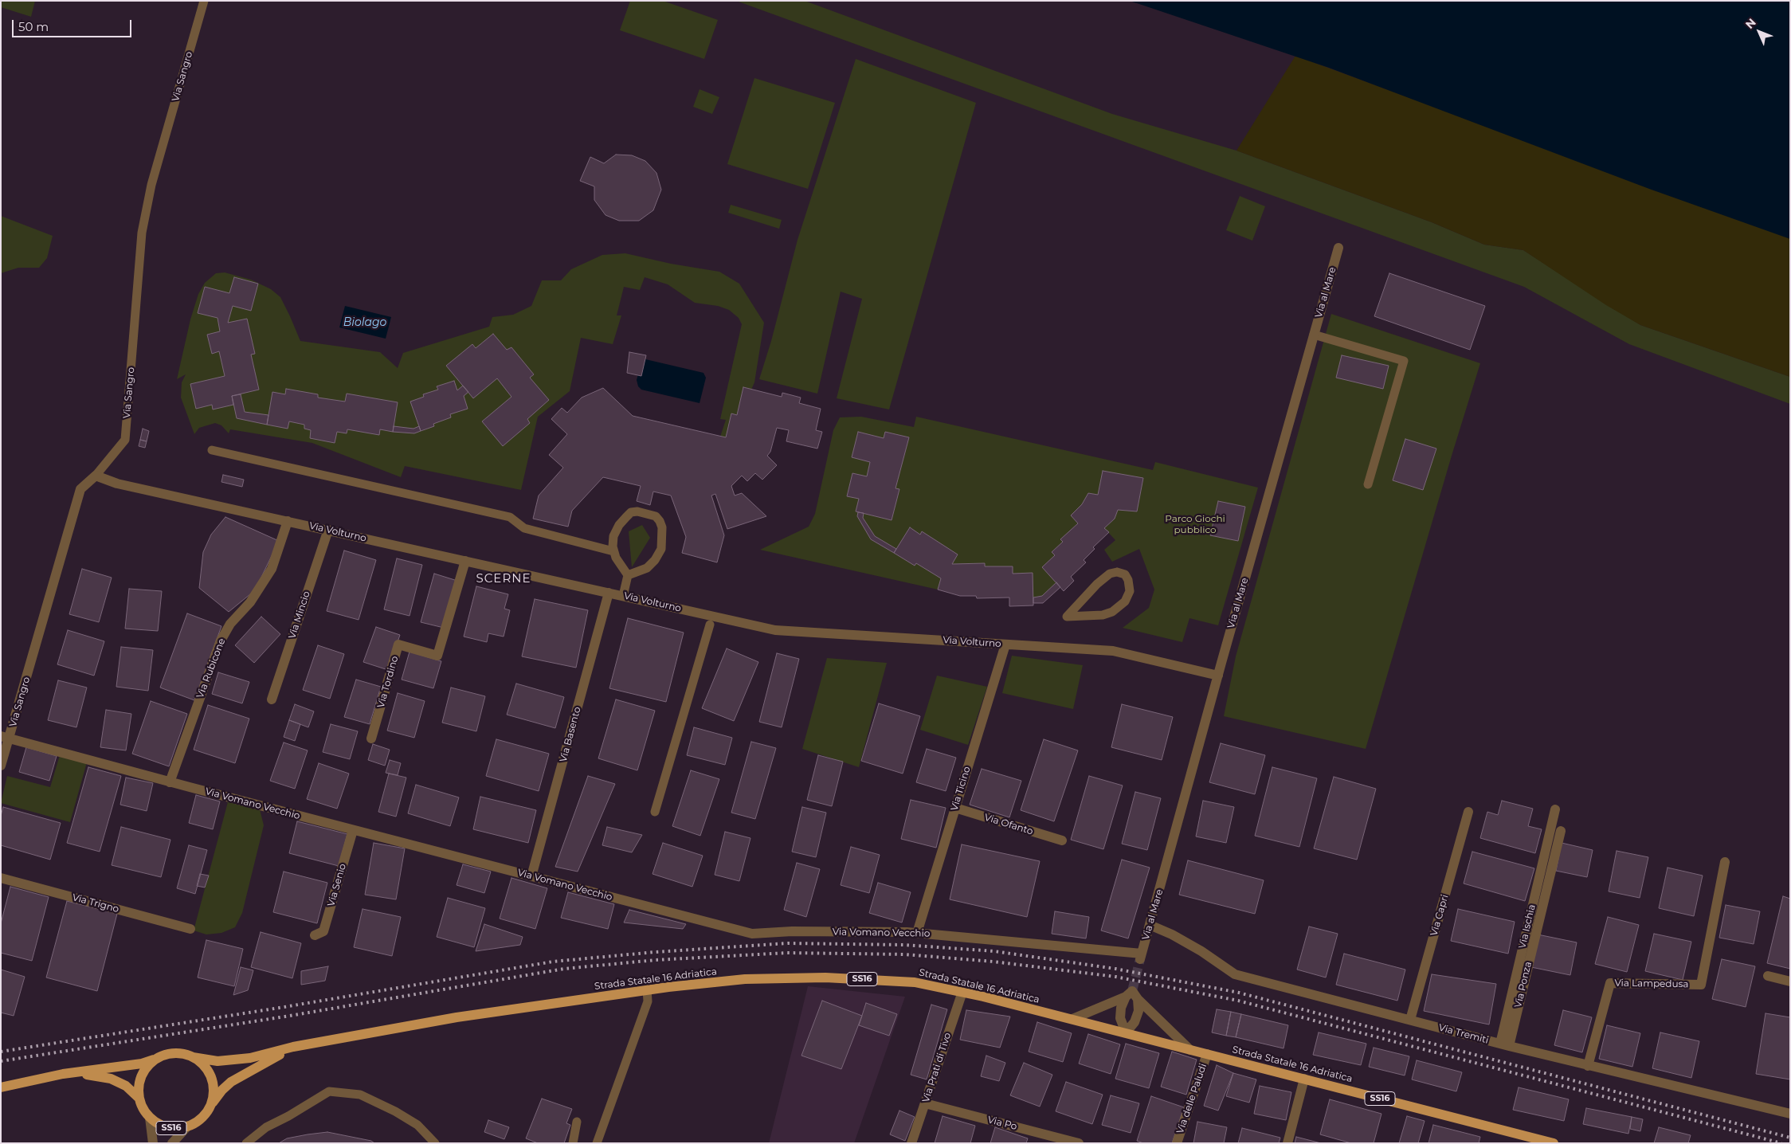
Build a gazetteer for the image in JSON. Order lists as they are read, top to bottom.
{
  "streets": {
    "main road": ["Strada Statale 16 Adriatica", "SS16"],
    "street": [
      "Via Sangro",
      "Via al Mare",
      "Via Volturno",
      "Via Mincio",
      "Via Rubicone",
      "Via Tordino",
      "Via Basento",
      "Via Ticino",
      "Via Vomano Vecchio",
      "Via Ofanto",
      "Via Senio",
      "Via Trigno",
      "Via Capri",
      "Via Ischia",
      "Via Lampedusa",
      "Via Ponza",
      "Via Tremiti",
      "Via Prati di Tivo",
      "Via delle Paludi",
      "Via Po"
    ]
  },
  "crossings": [
    ["Via Sangro", "Via Volturno"],
    ["Via Sangro", "Via Vomano Vecchio"],
    ["Via al Mare", "Via Volturno"],
    ["Via al Mare", "Via Vomano Vecchio"],
    ["Via al Mare", "Via Tremiti"],
    ["Via Volturno", "Via Mincio"],
    ["Via Volturno", "Via Rubicone"],
    ["Via Volturno", "Via Tordino"],
    ["Via Volturno", "Via Basento"],
    ["Via Volturno", "Via Ticino"],
    ["Via Rubicone", "Via Vomano Vecchio"],
    ["Via Basento", "Via Vomano Vecchio"],
    ["Via Ticino", "Via Vomano Vecchio"],
    ["Via Ticino", "Via Ofanto"],
    ["Via Vomano Vecchio", "Via Senio"],
    ["Via Capri", "Via Tremiti"],
    ["Via Ischia", "Via Ponza"],
    ["Via Ischia", "Via Tremiti"],
    ["Strada Statale 16 Adriatica", "SS16"],
    ["Strada Statale 16 Adriatica", "Via Prati di Tivo"],
    ["Strada Statale 16 Adriatica", "Via delle Paludi"],
    ["Via Lampedusa", "Via Tremiti"],
    ["Via Ponza", "Via Tremiti"],
    ["Via Prati di Tivo", "Via Po"]
  ],
  "districts": ["SCERNE"],
  "water": ["Biolago"],
  "parks": ["Parco Giochi pubblico"],
  "scale_bar": "50 m",
  "north": "top left"
}
